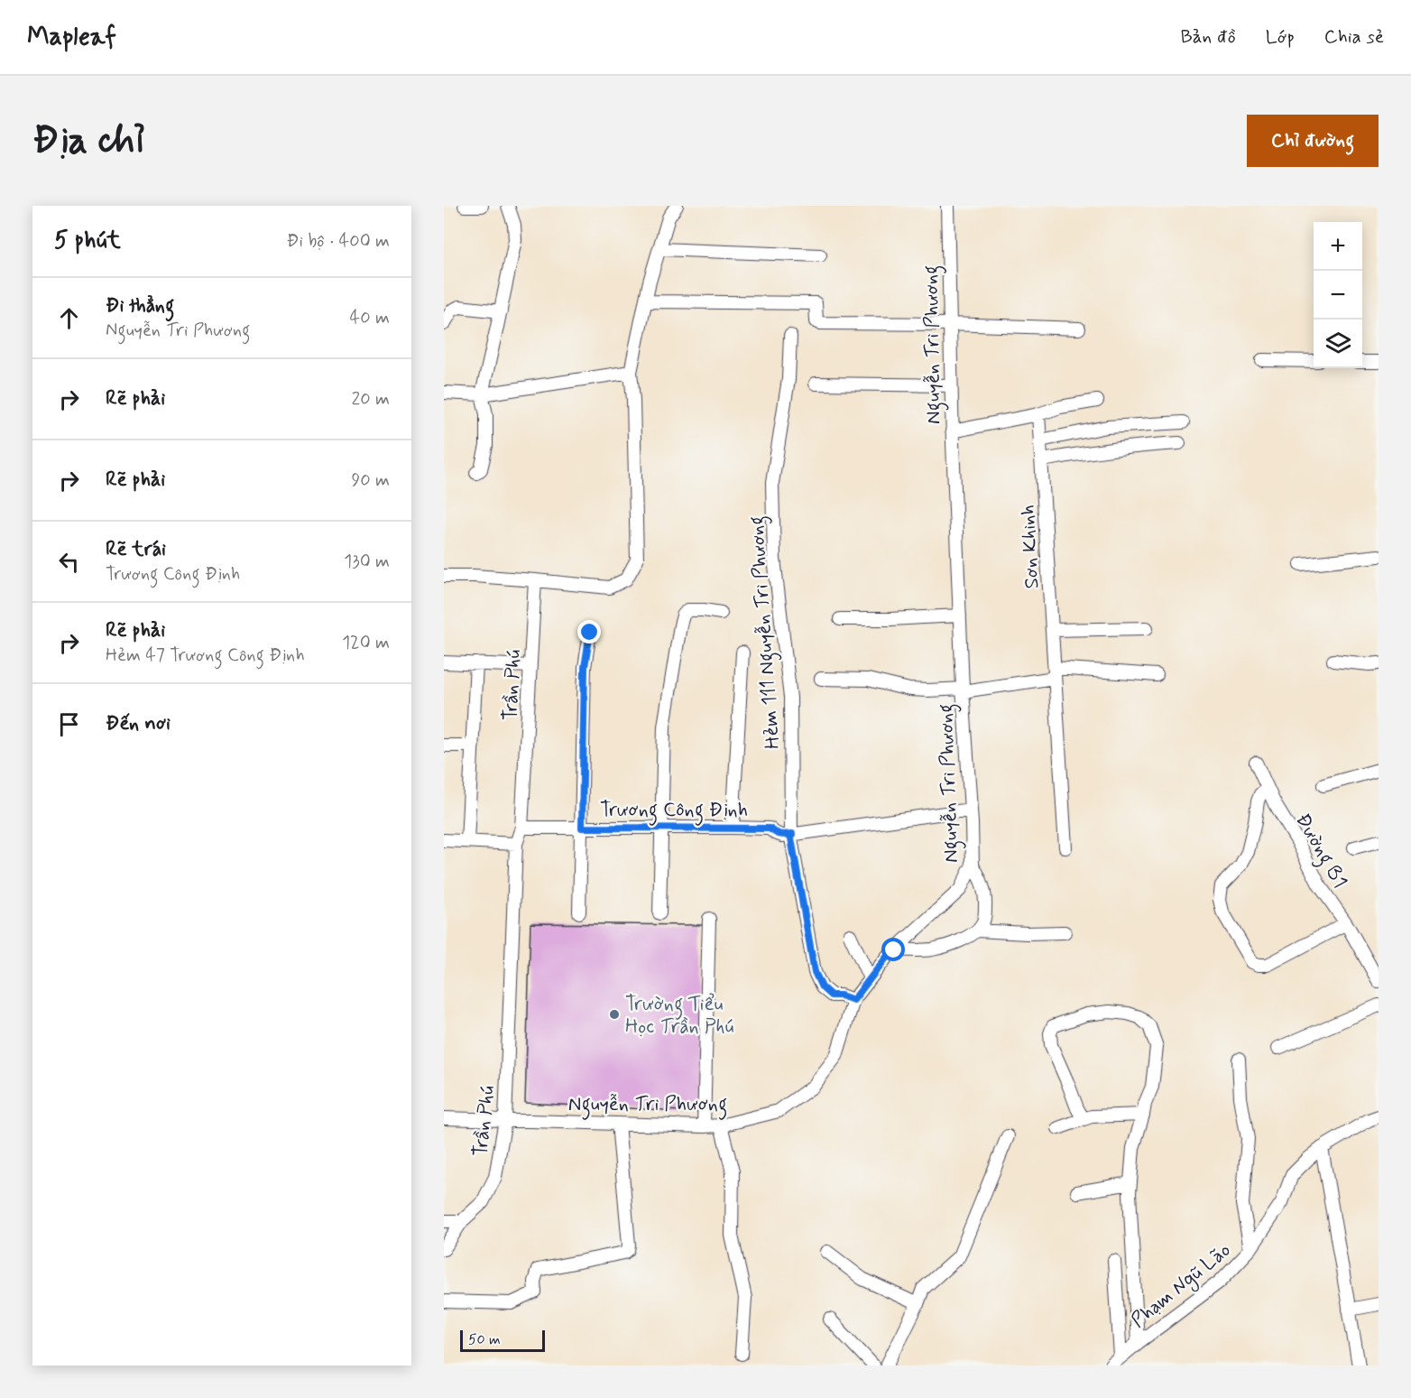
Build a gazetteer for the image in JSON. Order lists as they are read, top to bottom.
{
  "streets": {
    "street": [
      "Nguyễn Tri Phương",
      "Sơn Khinh",
      "Hẻm 111 Nguyễn Tri Phương",
      "Trần Phú",
      "Trương Công Định",
      "Đường B1",
      "Phạm Ngũ Lão"
    ]
  },
  "crossings": [
    ["Nguyễn Tri Phương", "Hẻm 111 Nguyễn Tri Phương"],
    ["Nguyễn Tri Phương", "Trần Phú"],
    ["Hẻm 111 Nguyễn Tri Phương", "Trương Công Định"],
    ["Trần Phú", "Trương Công Định"]
  ],
  "places": ["Trường Tiểu Học Trần Phú"],
  "scale_bar": "50 m",
  "page": {
    "header": "Mapleaf",
    "nav": ["Bản đồ", "Lớp", "Chia sẻ"],
    "buttons": "Chỉ đường",
    "title": "Địa chỉ",
    "heading": ["5 phút", "Đi bộ · 400 m"],
    "map_buttons": ["+", "−"],
    "list": [
      ["Đi thẳng", "Nguyễn Tri Phương", "40 m"],
      ["Rẽ phải", "20 m"],
      ["Rẽ phải", "90 m"],
      ["Rẽ trái", "Trương Công Định", "130 m"],
      ["Rẽ phải", "Hẻm 47 Trương Công Định", "120 m"],
      "Đến nơi"
    ],
    "scale": "50 m"
  }
}
